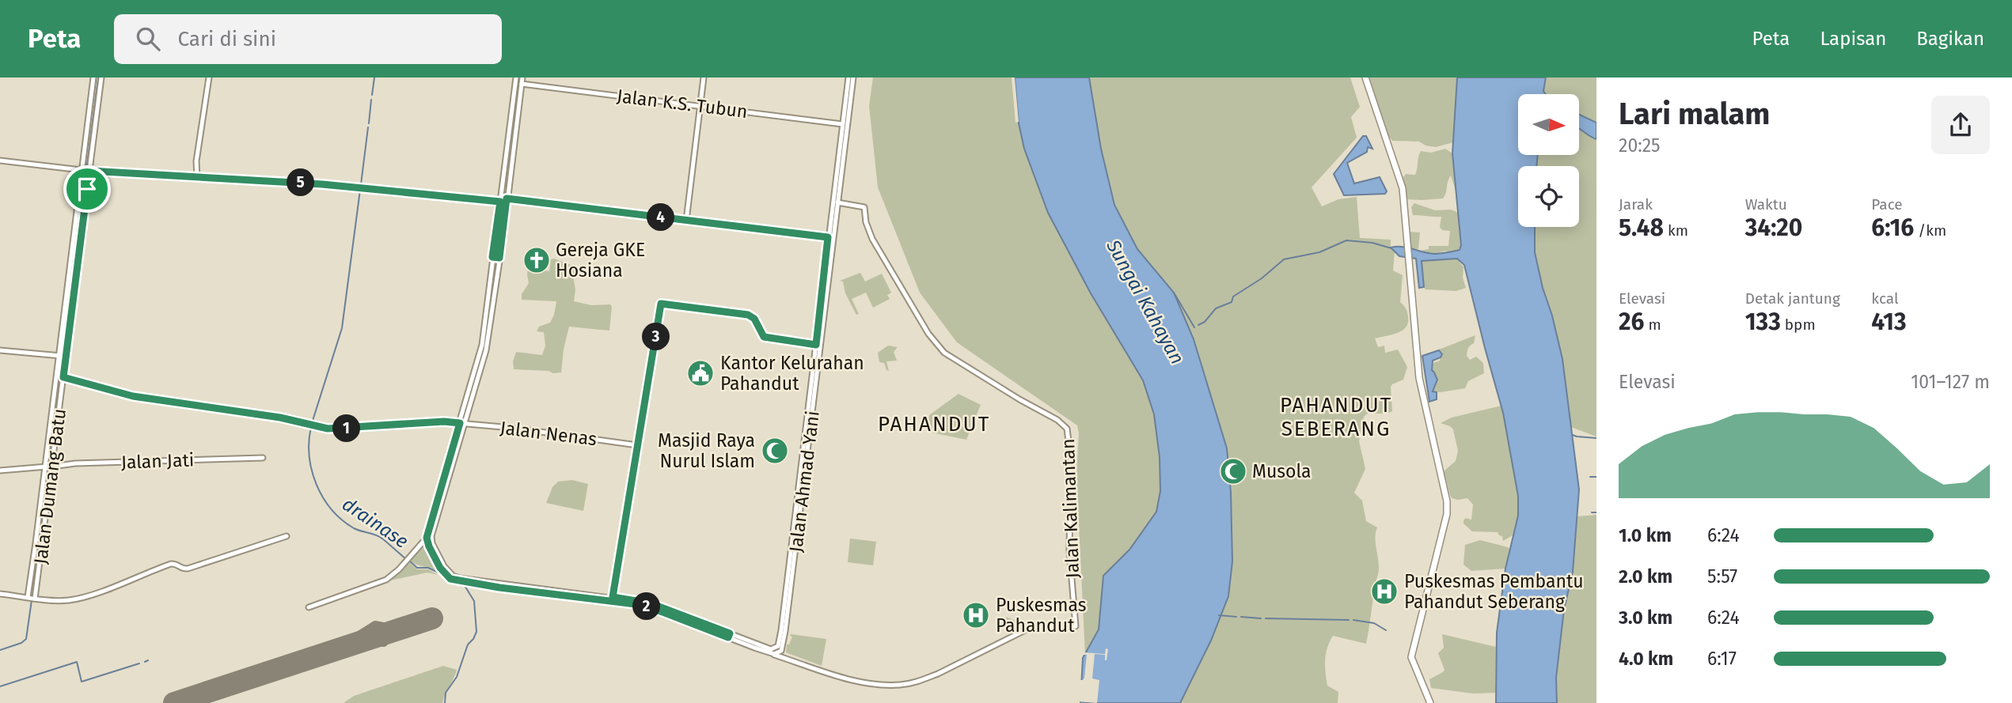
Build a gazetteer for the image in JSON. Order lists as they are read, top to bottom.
{
  "streets": {
    "street": [
      "Jalan K.S. Tubun",
      "Jalan Nenas",
      "Jalan Jati",
      "Jalan Ahmad Yani",
      "Jalan Dumang Batu",
      "Jalan Kalimantan"
    ]
  },
  "crossings": [
    ["Jalan K.S. Tubun", "Jalan Ahmad Yani"],
    ["Jalan Nenas", "Jalan Dumang Batu"],
    ["Jalan Jati", "Jalan Dumang Batu"],
    ["Jalan Ahmad Yani", "Jalan Kalimantan"]
  ],
  "districts": ["PAHANDUT SEBERANG", "PAHANDUT"],
  "water": ["Sungai Kahayan", "drainase"],
  "places": {
    "church": ["Gereja GKE Hosiana"],
    "public building": ["Kantor Kelurahan Pahandut"],
    "mosque": ["Masjid Raya Nurul Islam", "Musola"],
    "hospital": ["Puskesmas Pembantu Pahandut Seberang", "Puskesmas Pahandut"]
  },
  "north": "right",
  "page": {
    "header": "Peta",
    "search": "Cari di sini",
    "nav": ["Peta", "Lapisan", "Bagikan"],
    "heading": ["Lari malam", "20:25"],
    "pins": [
      "5",
      "4",
      "3",
      "1",
      "2"
    ],
    "stats": [
      ["Jarak", "5.48 km"],
      ["Waktu", "34:20"],
      ["Pace", "6:16 /km"],
      ["Elevasi", "26 m"],
      ["Detak jantung", "133 bpm"],
      ["kcal", "413"]
    ],
    "chart": ["Elevasi", "101–127 m"],
    "list": [
      {
        "name": "1.0 km",
        "note": "6:24"
      },
      {
        "name": "2.0 km",
        "note": "5:57"
      },
      {
        "name": "3.0 km",
        "note": "6:24"
      },
      {
        "name": "4.0 km",
        "note": "6:17"
      }
    ]
  }
}
